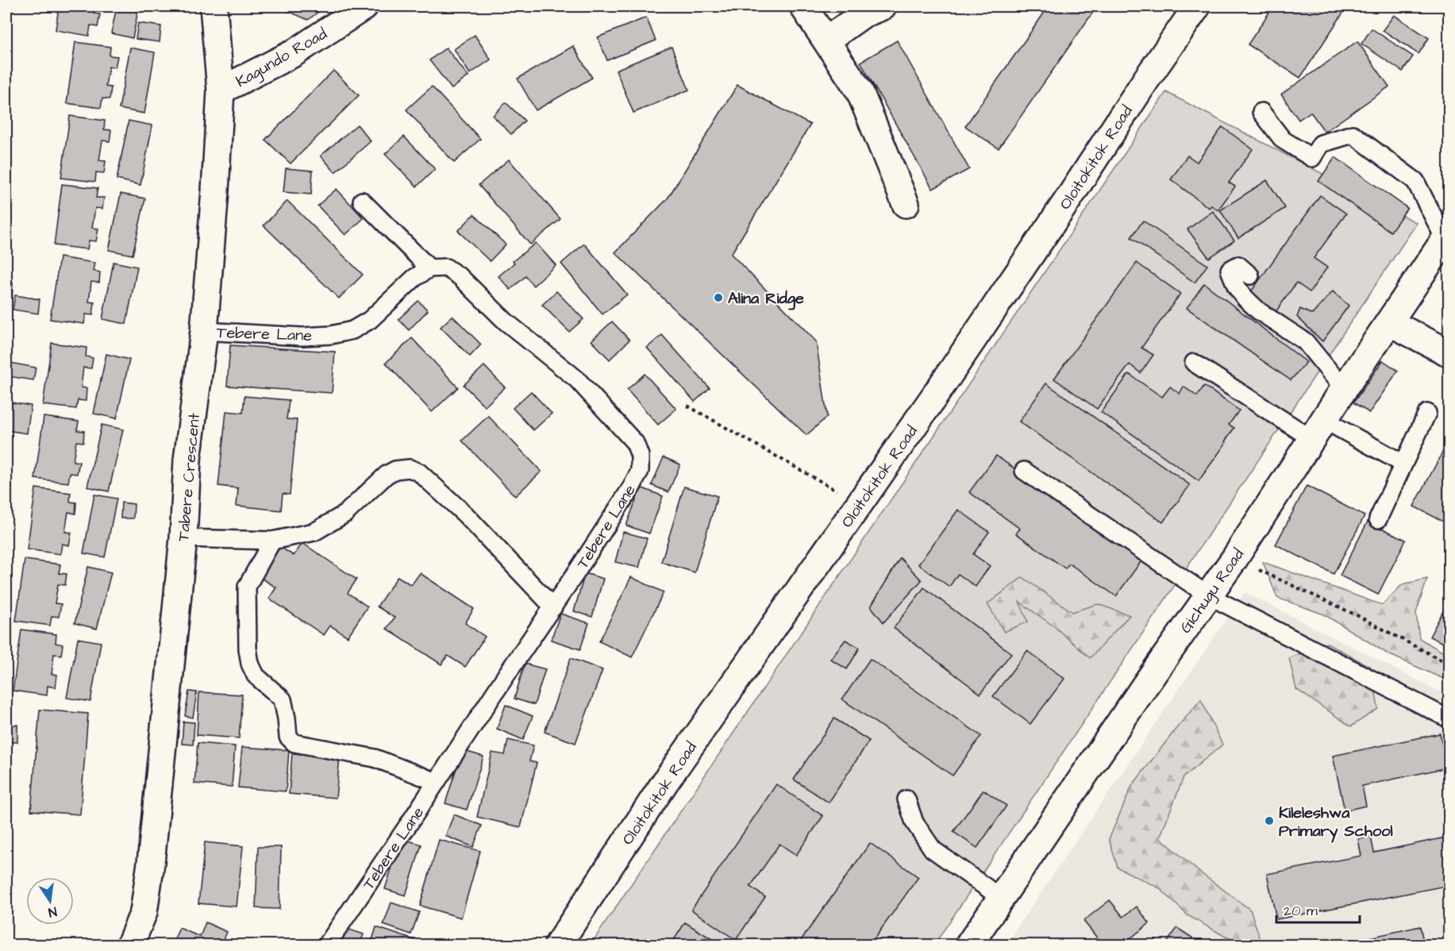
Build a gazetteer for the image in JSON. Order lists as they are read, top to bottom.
{
  "streets": {
    "street": [
      "Kagundo Road",
      "Oloitokitok Road",
      "Tabere Crescent",
      "Gichugu Road"
    ],
    "lane": ["Tebere Lane"]
  },
  "crossings": [
    ["Kagundo Road", "Tabere Crescent"],
    ["Tebere Lane", "Tabere Crescent"]
  ],
  "places": ["Alina Ridge", "Kileleshwa Primary School"],
  "scale_bar": "20 m",
  "north": "bottom"
}
